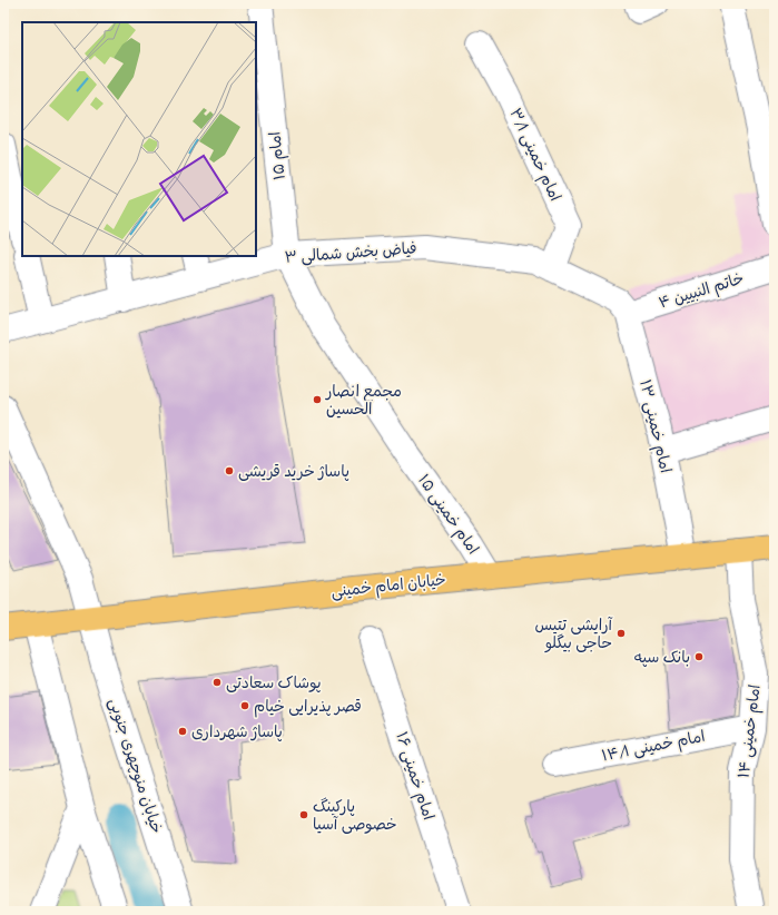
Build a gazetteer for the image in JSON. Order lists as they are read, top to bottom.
{
  "streets": {
    "main road": ["خیابان امام خمینی"],
    "street": [
      "امام خمینی ۳/۱",
      "امام ۱۵",
      "فیاض بخش شمالی ۳",
      "خاتم النبیین ۴",
      "امام خمینی ۱۳",
      "امام خمینی ۱۵",
      "امام خمینی ۱۴",
      "امام خمینی ۱۴/۱",
      "خیابان منوچهری جنوبی",
      "امام خمینی ۱۶"
    ]
  },
  "crossings": [
    ["امام خمینی ۳/۱", "فیاض بخش شمالی ۳"],
    ["امام ۱۵", "فیاض بخش شمالی ۳"],
    ["امام ۱۵", "امام خمینی ۱۵"],
    ["فیاض بخش شمالی ۳", "خاتم النبیین ۴"],
    ["فیاض بخش شمالی ۳", "امام خمینی ۱۳"],
    ["فیاض بخش شمالی ۳", "امام خمینی ۱۵"],
    ["خاتم النبیین ۴", "امام خمینی ۱۳"],
    ["امام خمینی ۱۳", "خیابان امام خمینی"],
    ["امام خمینی ۱۵", "خیابان امام خمینی"],
    ["خیابان امام خمینی", "امام خمینی ۱۴"],
    ["خیابان امام خمینی", "خیابان منوچهری جنوبی"],
    ["امام خمینی ۱۴", "امام خمینی ۱۴/۱"]
  ],
  "places": [
    "مجمع انصار الحسین",
    "پاساژ خرید قریشی",
    "آرایشی تتیس حاجی بیگلو",
    "بانک سپه",
    "پوشاک سعادتی",
    "قصر پذیرایی خیام",
    "پاساژ شهرداری",
    "پارکینگ خصوصی آسیا"
  ]
}
